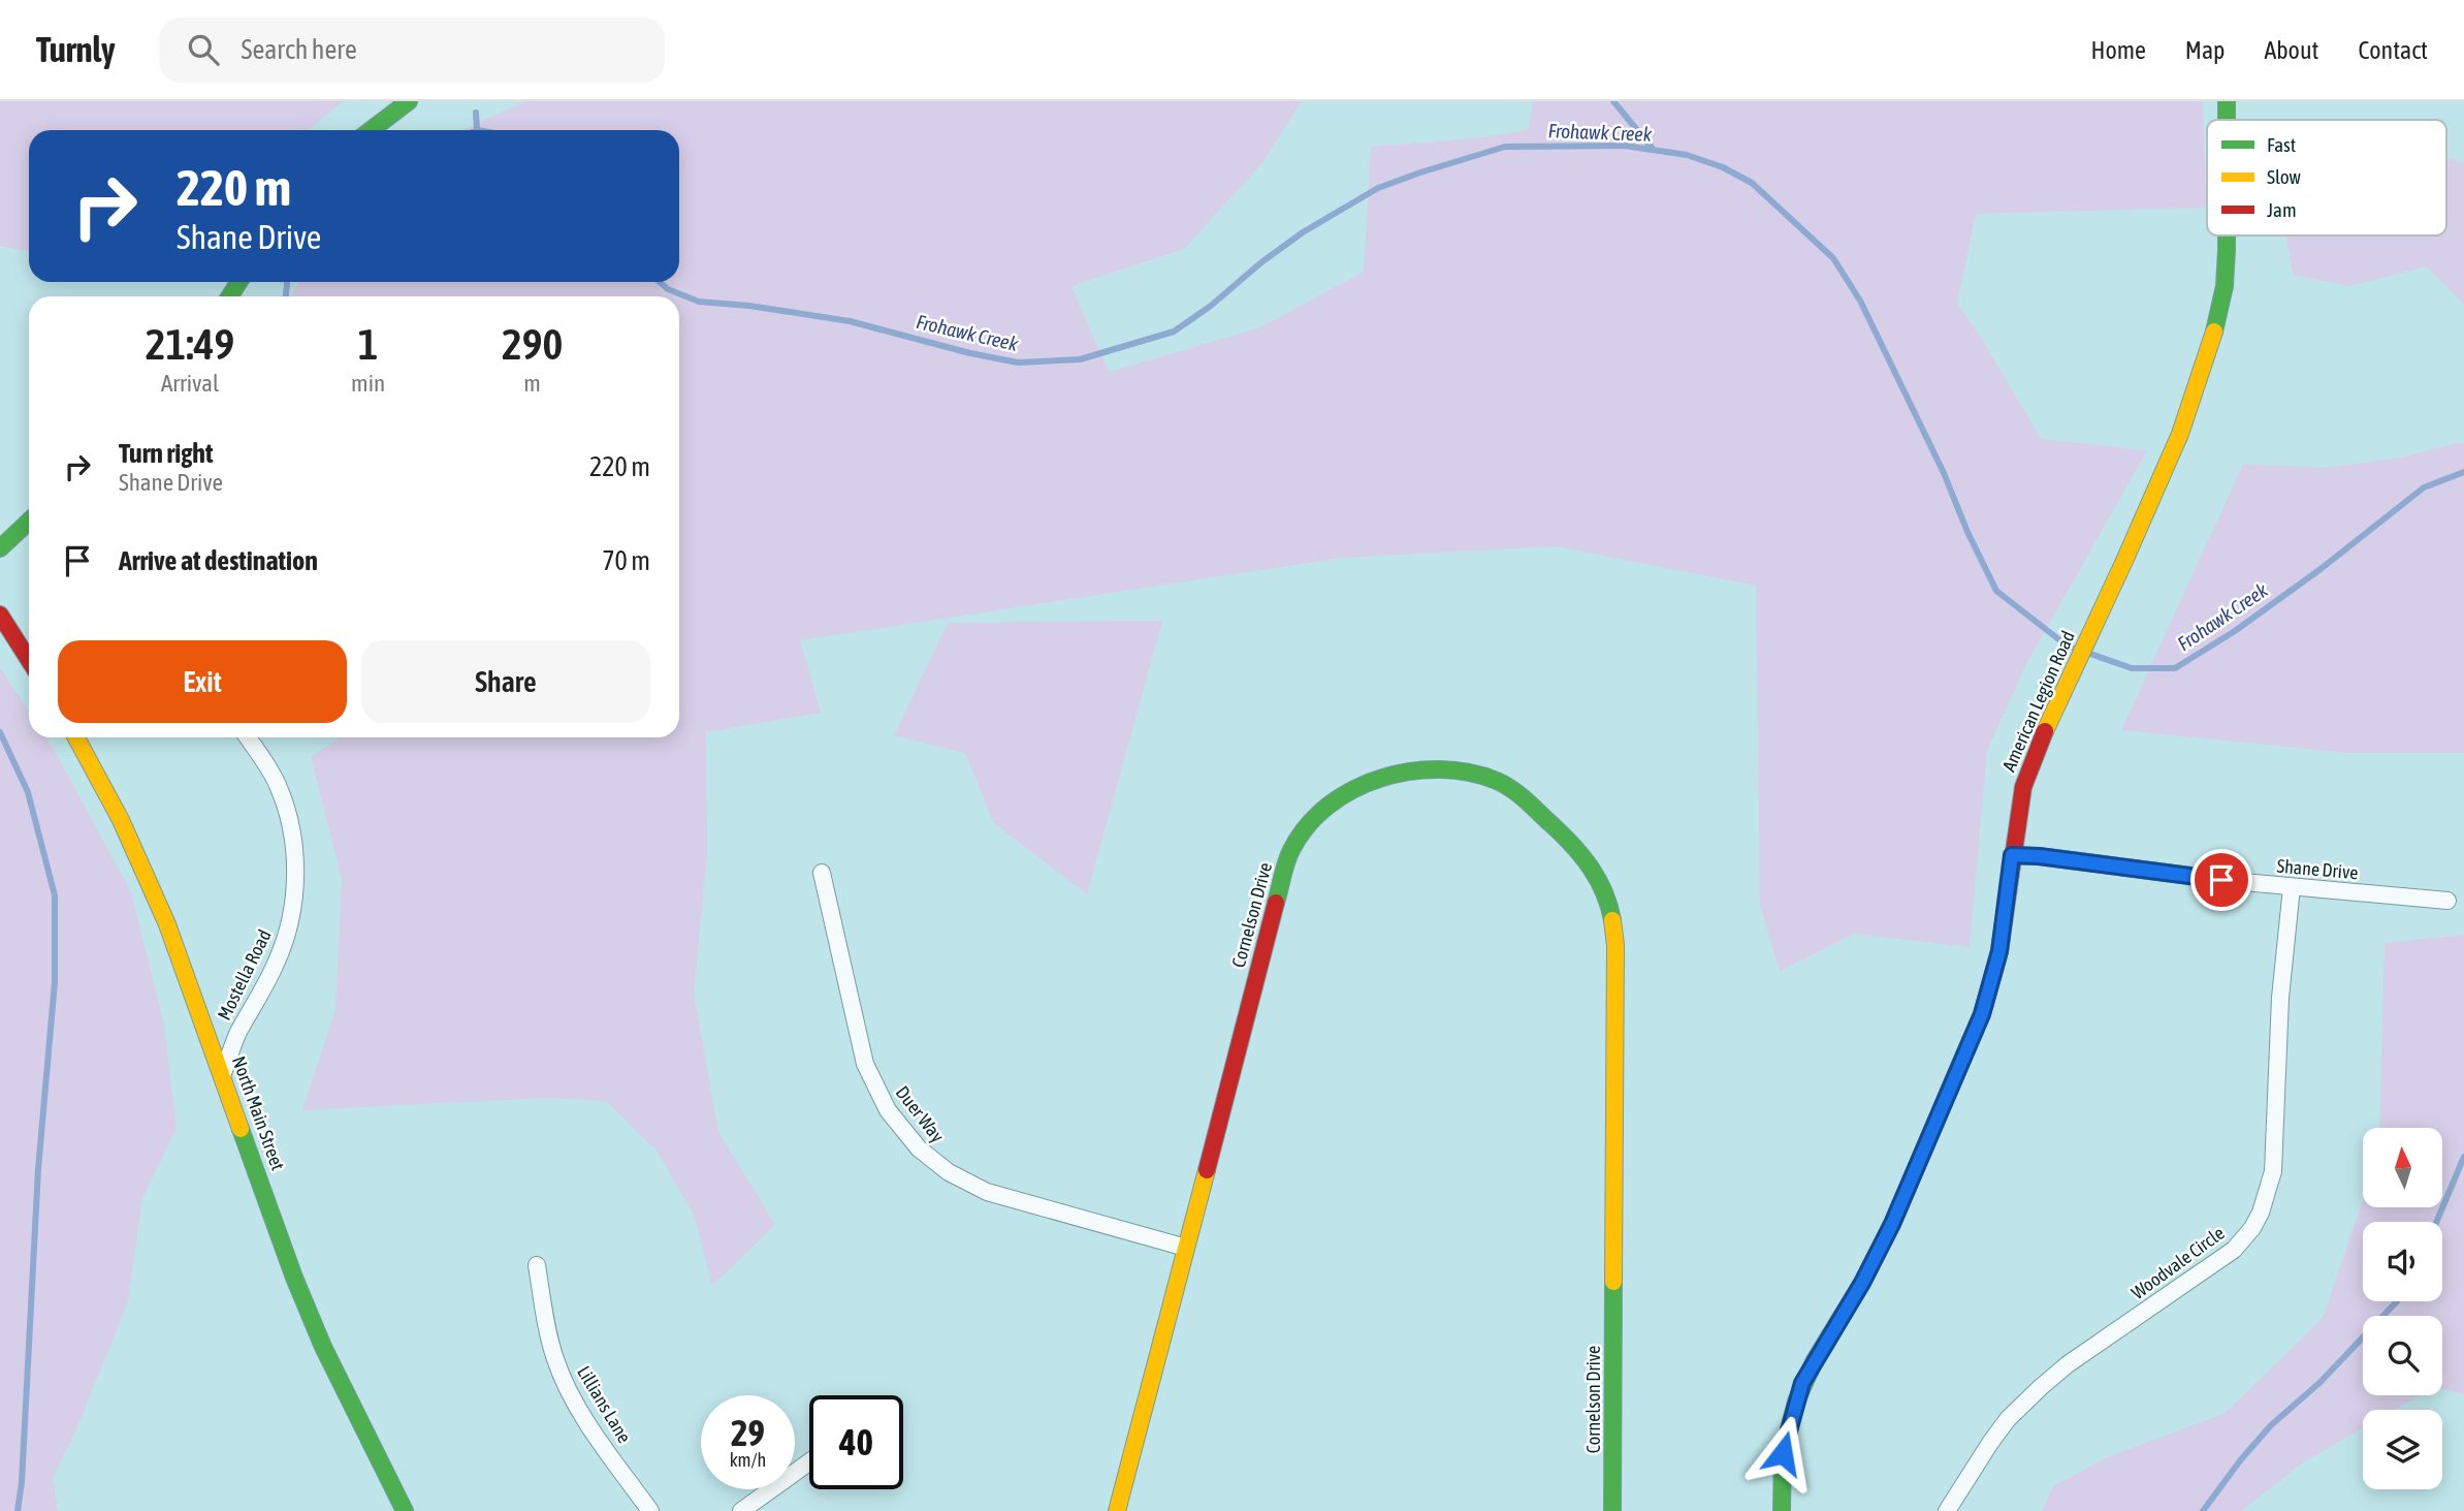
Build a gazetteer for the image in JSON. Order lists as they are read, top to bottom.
{
  "streets": {
    "street": [
      "American Legion Road",
      "Shane Drive",
      "Cornelson Drive",
      "Mostella Road",
      "North Main Street",
      "Duer Way",
      "Woodvale Circle",
      "Lillians Lane"
    ]
  },
  "crossings": [
    ["American Legion Road", "Shane Drive"],
    ["Shane Drive", "Woodvale Circle"],
    ["Cornelson Drive", "Duer Way"],
    ["Mostella Road", "North Main Street"]
  ],
  "water": ["Frohawk Creek"],
  "legend": ["Fast", "Slow", "Jam"],
  "north": "top",
  "page": {
    "header": "Turnly",
    "search": "Search here",
    "nav": [
      "Home",
      "Map",
      "About",
      "Contact"
    ],
    "turn": ["220 m", "Shane Drive"],
    "eta": [
      "21:49",
      "Arrival",
      "1",
      "min",
      "290",
      "m"
    ],
    "list": [
      {
        "name": "Turn right",
        "note": "Shane Drive",
        "value": "220 m"
      },
      {
        "name": "Arrive at destination",
        "value": "70 m"
      }
    ],
    "buttons": ["Exit", "Share"],
    "speed": "29 km/h",
    "limit": "40"
  }
}
